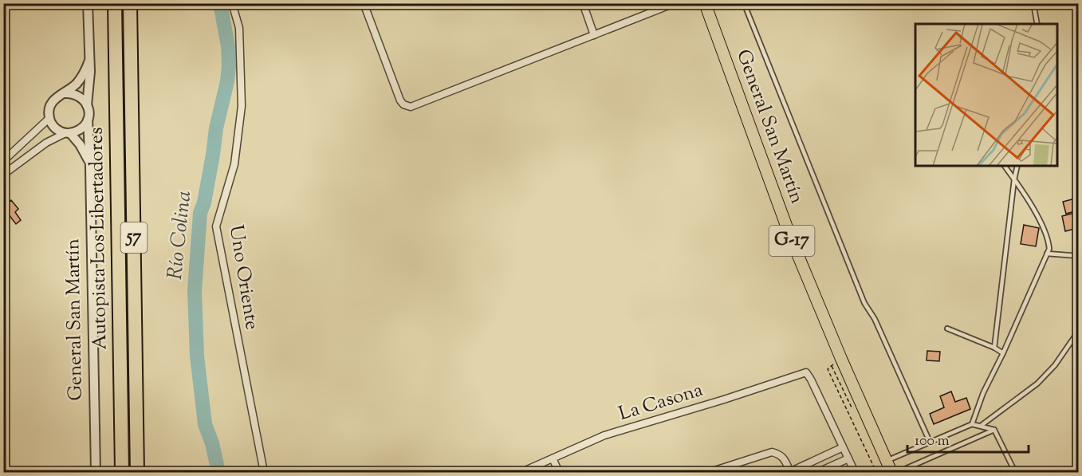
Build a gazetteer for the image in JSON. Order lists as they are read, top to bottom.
{
  "streets": {
    "highway": ["57", "Autopista Los Libertadores"],
    "main road": ["General San Martín", "G-17"],
    "street": ["Uno Oriente", "La Casona"]
  },
  "water": ["Río Colina"],
  "scale_bar": "100 m"
}
